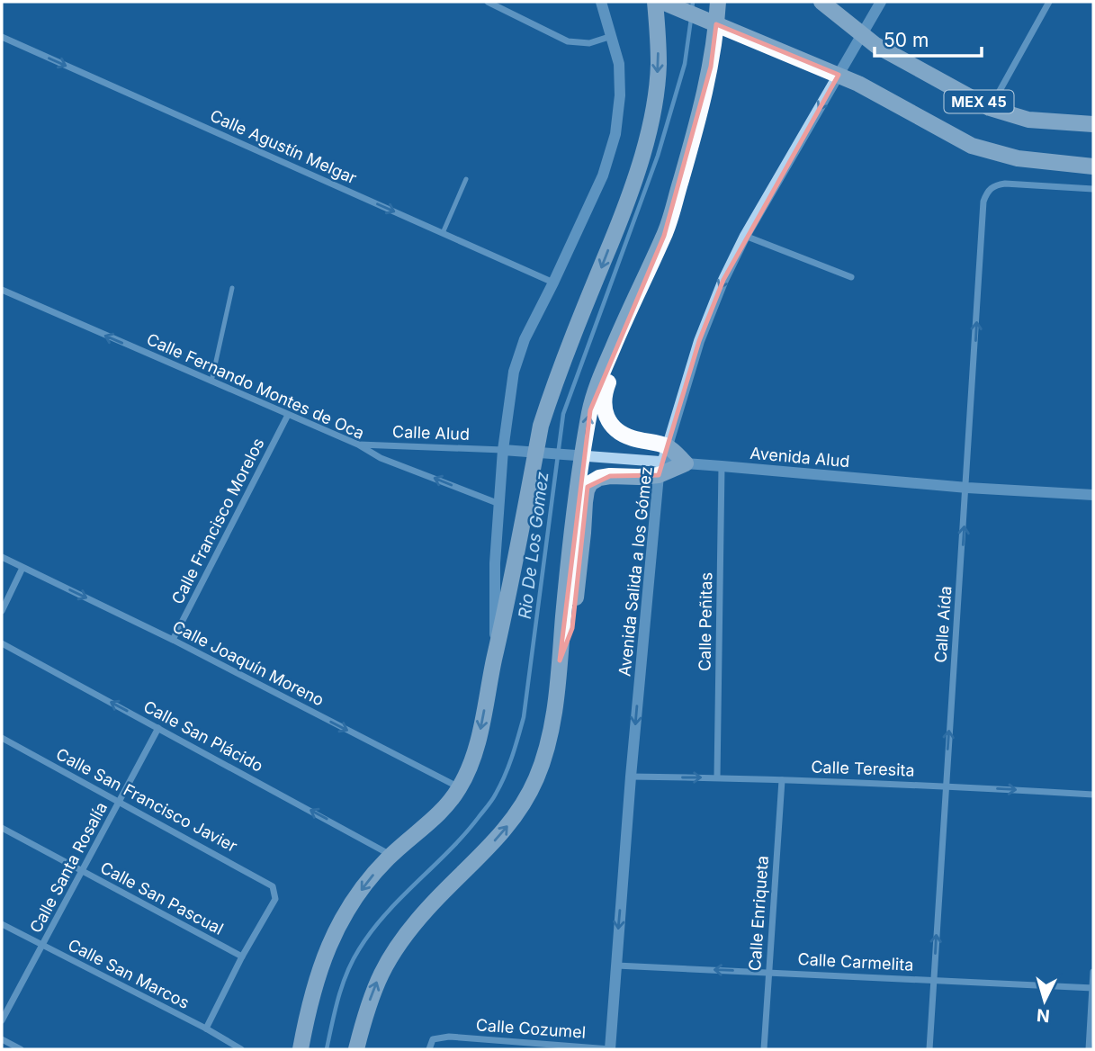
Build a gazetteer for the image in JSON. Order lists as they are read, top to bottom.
{
  "streets": {
    "main road": ["MEX 45"],
    "street": [
      "Calle Agustín Melgar",
      "Calle Fernando Montes de Oca",
      "Calle Alud",
      "Avenida Alud",
      "Calle Francisco Morelos",
      "Avenida Salida a los Gómez",
      "Calle Peñitas",
      "Calle Aída",
      "Calle Joaquín Moreno",
      "Calle San Plácido",
      "Calle Teresita",
      "Calle San Francisco Javier",
      "Calle Santa Rosalía",
      "Calle San Pascual",
      "Calle Enriqueta",
      "Calle Carmelita",
      "Calle San Marcos",
      "Calle Cozumel"
    ]
  },
  "crossings": [
    ["Calle Fernando Montes de Oca", "Calle Alud"],
    ["Calle Fernando Montes de Oca", "Calle Francisco Morelos"],
    ["Avenida Alud", "Calle Peñitas"],
    ["Avenida Alud", "Calle Aída"],
    ["Calle Francisco Morelos", "Calle Joaquín Moreno"],
    ["Avenida Salida a los Gómez", "Calle Teresita"],
    ["Avenida Salida a los Gómez", "Calle Carmelita"],
    ["Avenida Salida a los Gómez", "Calle Cozumel"],
    ["Calle Peñitas", "Calle Teresita"],
    ["Calle Aída", "Calle Teresita"],
    ["Calle Aída", "Calle Carmelita"],
    ["Calle San Plácido", "Calle Santa Rosalía"],
    ["Calle Teresita", "Calle Enriqueta"],
    ["Calle San Francisco Javier", "Calle Santa Rosalía"],
    ["Calle San Francisco Javier", "Calle San Pascual"],
    ["Calle Santa Rosalía", "Calle San Pascual"],
    ["Calle Santa Rosalía", "Calle San Marcos"],
    ["Calle Enriqueta", "Calle Carmelita"]
  ],
  "one_way": [
    "Calle Agustín Melgar",
    "Calle Fernando Montes de Oca",
    "Avenida Salida a los Gómez",
    "Calle Aída",
    "Calle Joaquín Moreno",
    "Calle San Plácido",
    "Calle Teresita"
  ],
  "water": ["Rio De Los Gomez"],
  "scale_bar": "50 m",
  "north": "bottom"
}
